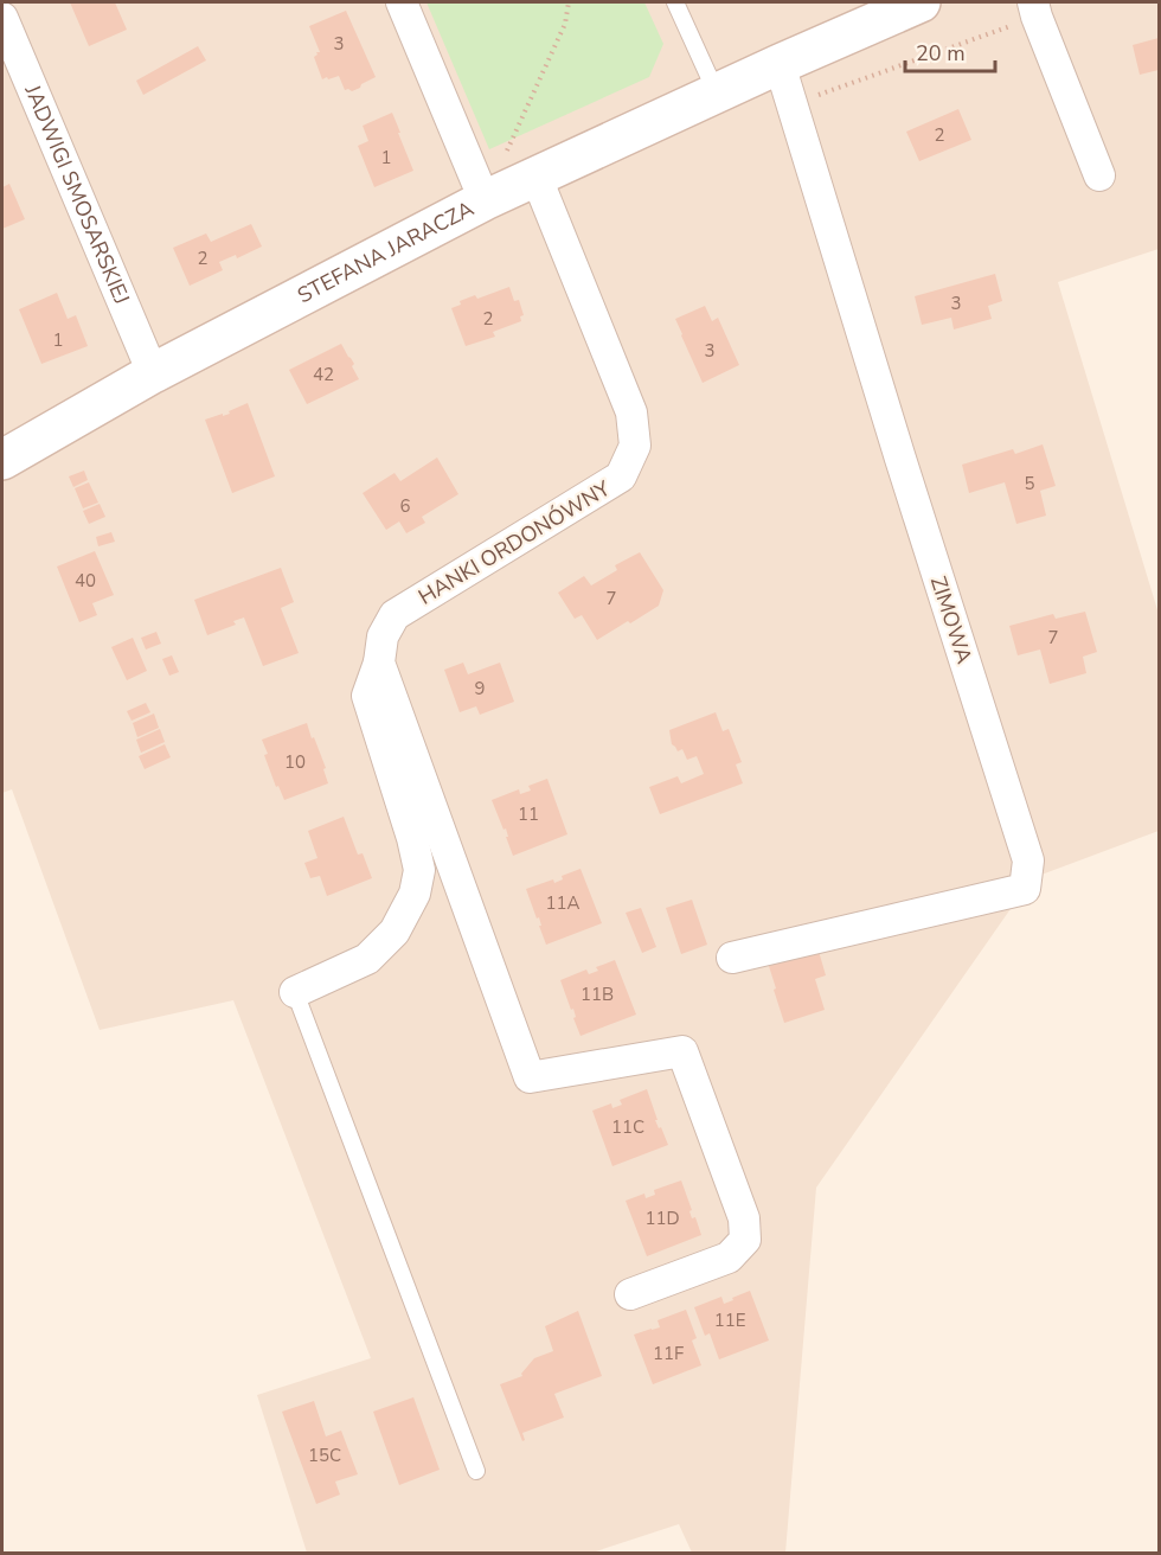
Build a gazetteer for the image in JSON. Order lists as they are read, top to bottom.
{
  "streets": {
    "street": [
      "JADWIGI SMOSARSKIEJ",
      "STEFANA JARACZA",
      "HANKI ORDONÓWNY",
      "ZIMOWA"
    ]
  },
  "crossings": [
    ["JADWIGI SMOSARSKIEJ", "STEFANA JARACZA"],
    ["STEFANA JARACZA", "HANKI ORDONÓWNY"],
    ["STEFANA JARACZA", "ZIMOWA"]
  ],
  "house_numbers": [
    "3",
    "2",
    "1",
    "2",
    "3",
    "2",
    "1",
    "3",
    "42",
    "5",
    "6",
    "40",
    "7",
    "7",
    "9",
    "10",
    "11",
    "11A",
    "11B",
    "11C",
    "11D",
    "11E",
    "11F",
    "15C"
  ],
  "scale_bar": "20 m"
}
